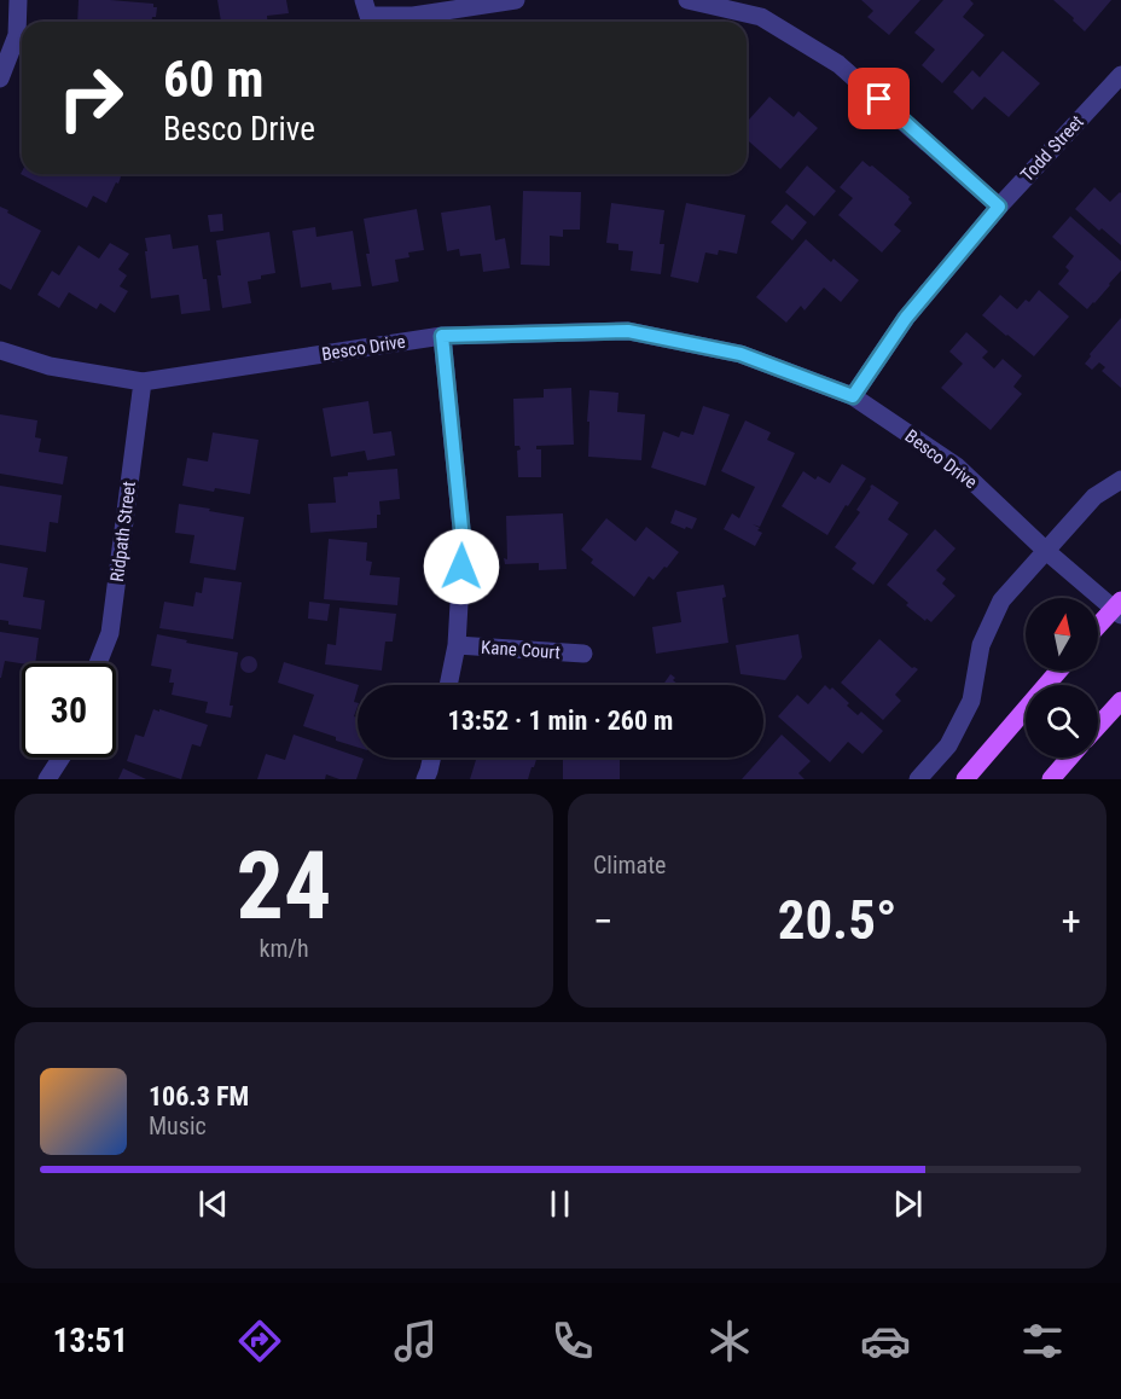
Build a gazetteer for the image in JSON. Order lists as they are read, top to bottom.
{
  "streets": {
    "street": [
      "Todd Street",
      "Besco Drive",
      "Ridpath Street",
      "Kane Court"
    ]
  },
  "crossings": [
    ["Todd Street", "Besco Drive"],
    ["Besco Drive", "Ridpath Street"]
  ],
  "north": "top",
  "page": {
    "turn": ["60 m", "Besco Drive"],
    "limit": "30",
    "trip": "13:52 · 1 min · 260 m",
    "tile": [
      ["24", "km/h"],
      "Climate"
    ],
    "heat": ["−", "20.5°", "+"],
    "song": ["106.3 FM", "Music"],
    "tabs": "13:51"
  }
}
